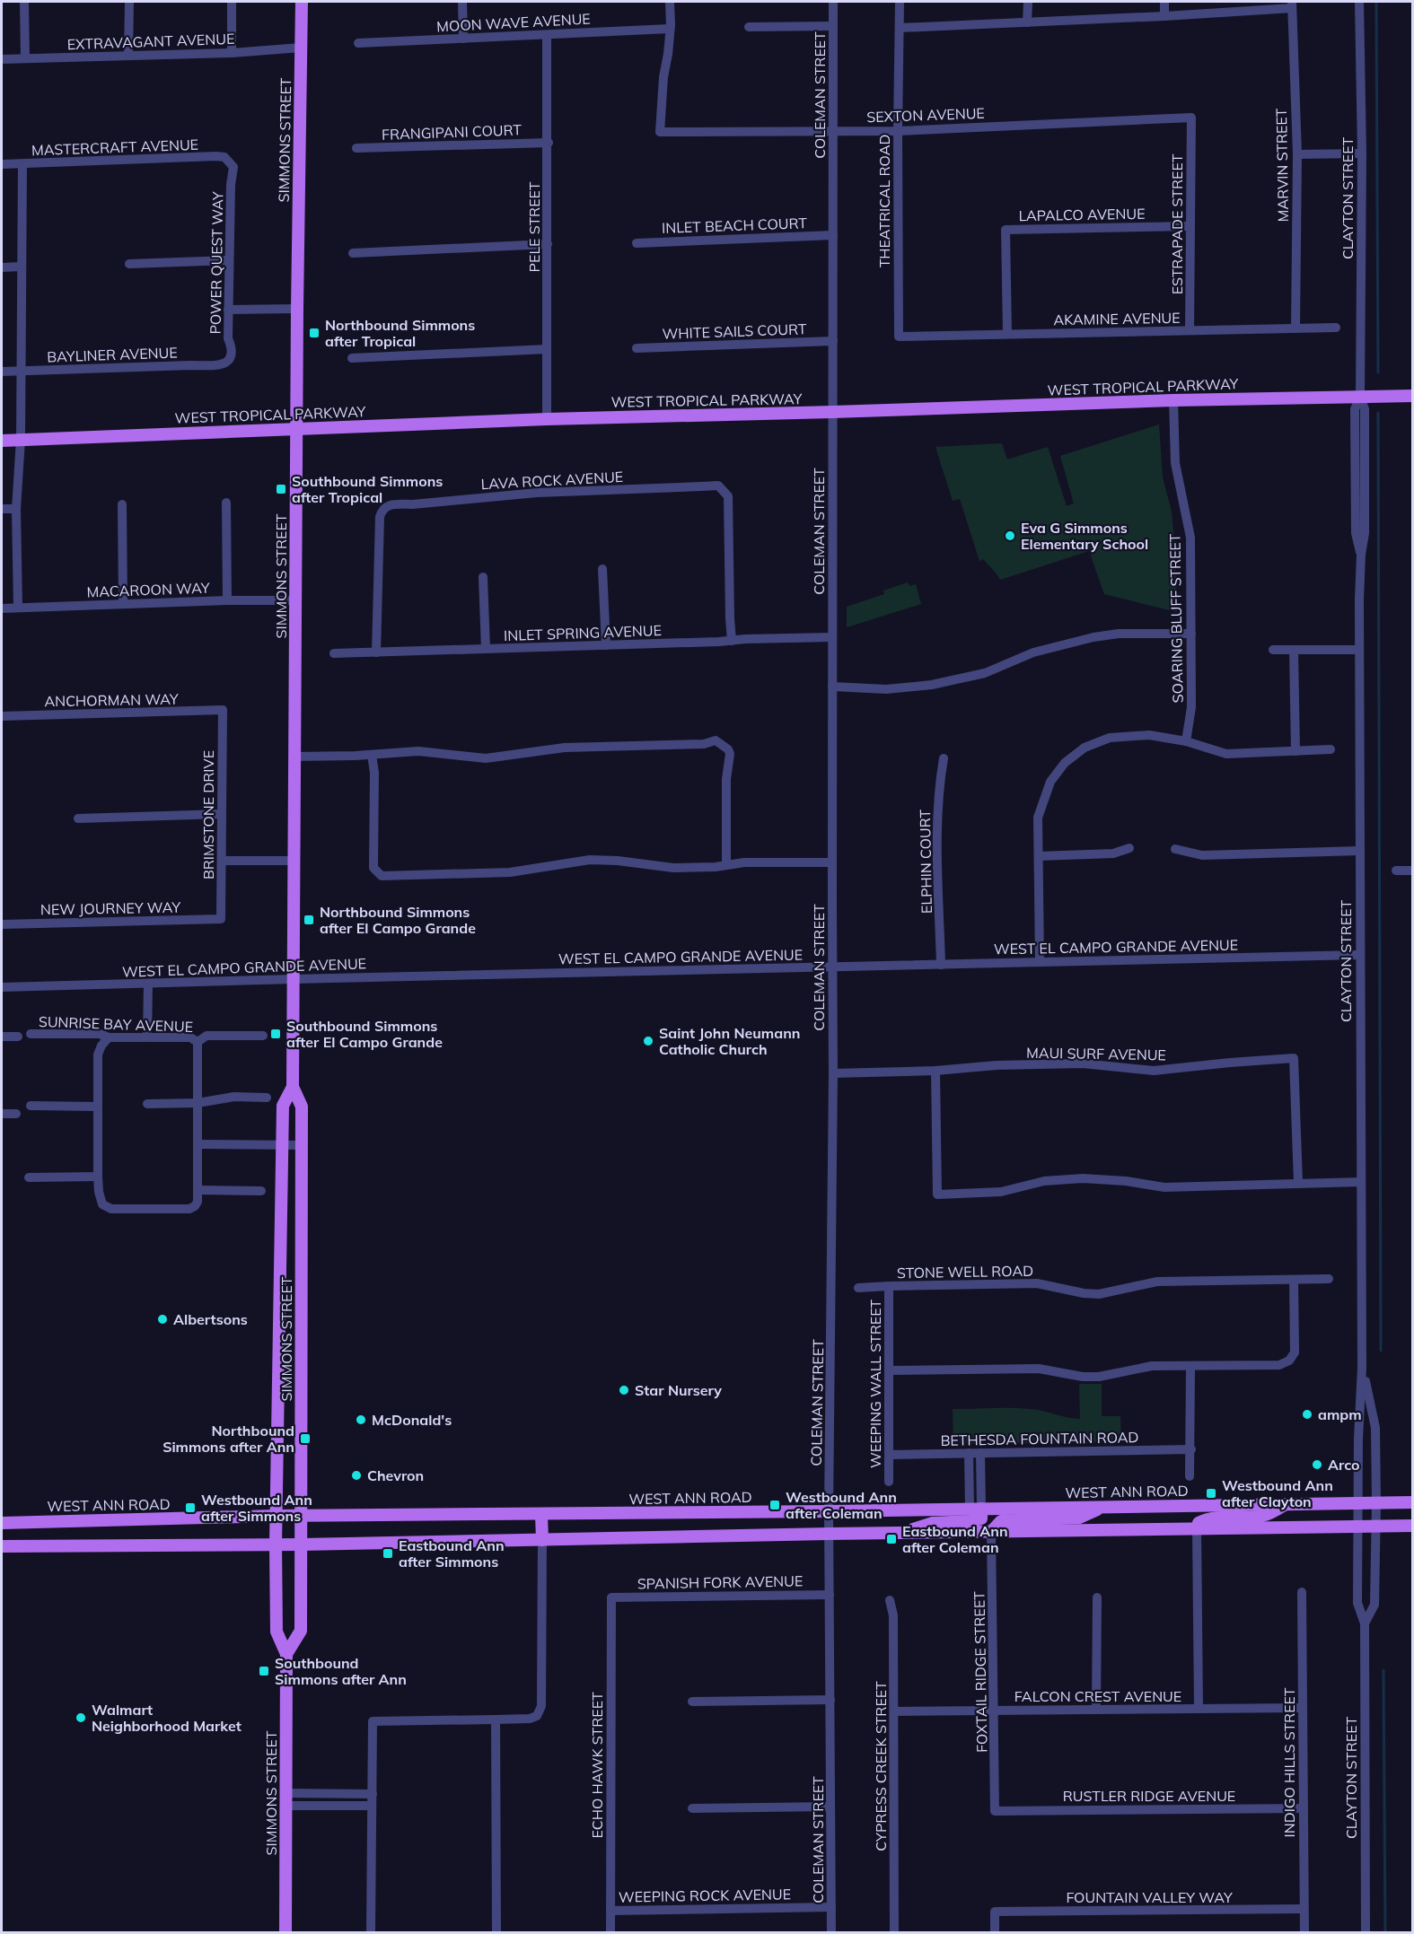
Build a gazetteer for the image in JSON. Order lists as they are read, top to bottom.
{
  "streets": {
    "main road": ["SIMMONS STREET", "WEST TROPICAL PARKWAY", "WEST ANN ROAD"],
    "street": [
      "MOON WAVE AVENUE",
      "EXTRAVAGANT AVENUE",
      "COLEMAN STREET",
      "SEXTON AVENUE",
      "FRANGIPANI COURT",
      "MASTERCRAFT AVENUE",
      "MARVIN STREET",
      "CLAYTON STREET",
      "THEATRICAL ROAD",
      "LAPALCO AVENUE",
      "ESTRAPADE STREET",
      "INLET BEACH COURT",
      "PELE STREET",
      "POWER QUEST WAY",
      "AKAMINE AVENUE",
      "WHITE SAILS COURT",
      "BAYLINER AVENUE",
      "LAVA ROCK AVENUE",
      "MACAROON WAY",
      "SOARING BLUFF STREET",
      "INLET SPRING AVENUE",
      "ANCHORMAN WAY",
      "BRIMSTONE DRIVE",
      "ELPHIN COURT",
      "NEW JOURNEY WAY",
      "WEST EL CAMPO GRANDE AVENUE",
      "SUNRISE BAY AVENUE",
      "MAUI SURF AVENUE",
      "STONE WELL ROAD",
      "WEEPING WALL STREET",
      "BETHESDA FOUNTAIN ROAD",
      "SPANISH FORK AVENUE",
      "FOXTAIL RIDGE STREET",
      "FALCON CREST AVENUE",
      "INDIGO HILLS STREET",
      "ECHO HAWK STREET",
      "CYPRESS CREEK STREET",
      "RUSTLER RIDGE AVENUE",
      "WEEPING ROCK AVENUE",
      "FOUNTAIN VALLEY WAY"
    ]
  },
  "crossings": [
    ["MOON WAVE AVENUE", "SEXTON AVENUE"],
    ["MOON WAVE AVENUE", "PELE STREET"],
    ["EXTRAVAGANT AVENUE", "SIMMONS STREET"],
    ["COLEMAN STREET", "SEXTON AVENUE"],
    ["COLEMAN STREET", "INLET BEACH COURT"],
    ["COLEMAN STREET", "WHITE SAILS COURT"],
    ["COLEMAN STREET", "WEST TROPICAL PARKWAY"],
    ["COLEMAN STREET", "INLET SPRING AVENUE"],
    ["COLEMAN STREET", "WEST EL CAMPO GRANDE AVENUE"],
    ["COLEMAN STREET", "MAUI SURF AVENUE"],
    ["COLEMAN STREET", "WEST ANN ROAD"],
    ["COLEMAN STREET", "SPANISH FORK AVENUE"],
    ["COLEMAN STREET", "WEEPING ROCK AVENUE"],
    ["SEXTON AVENUE", "THEATRICAL ROAD"],
    ["SEXTON AVENUE", "ESTRAPADE STREET"],
    ["FRANGIPANI COURT", "PELE STREET"],
    ["SIMMONS STREET", "WEST TROPICAL PARKWAY"],
    ["SIMMONS STREET", "MACAROON WAY"],
    ["SIMMONS STREET", "WEST EL CAMPO GRANDE AVENUE"],
    ["SIMMONS STREET", "WEST ANN ROAD"],
    ["MASTERCRAFT AVENUE", "POWER QUEST WAY"],
    ["MARVIN STREET", "AKAMINE AVENUE"],
    ["CLAYTON STREET", "WEST TROPICAL PARKWAY"],
    ["CLAYTON STREET", "WEST EL CAMPO GRANDE AVENUE"],
    ["CLAYTON STREET", "WEST ANN ROAD"],
    ["THEATRICAL ROAD", "AKAMINE AVENUE"],
    ["LAPALCO AVENUE", "ESTRAPADE STREET"],
    ["LAPALCO AVENUE", "AKAMINE AVENUE"],
    ["ESTRAPADE STREET", "AKAMINE AVENUE"],
    ["PELE STREET", "WEST TROPICAL PARKWAY"],
    ["POWER QUEST WAY", "BAYLINER AVENUE"],
    ["WEST TROPICAL PARKWAY", "SOARING BLUFF STREET"],
    ["LAVA ROCK AVENUE", "INLET SPRING AVENUE"],
    ["ANCHORMAN WAY", "BRIMSTONE DRIVE"],
    ["BRIMSTONE DRIVE", "NEW JOURNEY WAY"],
    ["ELPHIN COURT", "WEST EL CAMPO GRANDE AVENUE"],
    ["STONE WELL ROAD", "WEEPING WALL STREET"],
    ["WEEPING WALL STREET", "BETHESDA FOUNTAIN ROAD"],
    ["SPANISH FORK AVENUE", "ECHO HAWK STREET"],
    ["FOXTAIL RIDGE STREET", "FALCON CREST AVENUE"],
    ["FOXTAIL RIDGE STREET", "RUSTLER RIDGE AVENUE"],
    ["FALCON CREST AVENUE", "INDIGO HILLS STREET"],
    ["FALCON CREST AVENUE", "CYPRESS CREEK STREET"],
    ["INDIGO HILLS STREET", "RUSTLER RIDGE AVENUE"],
    ["INDIGO HILLS STREET", "FOUNTAIN VALLEY WAY"],
    ["ECHO HAWK STREET", "WEEPING ROCK AVENUE"]
  ],
  "places": {
    "transit": [
      "Northbound Simmons after Tropical",
      "Southbound Simmons after Tropical",
      "Northbound Simmons after El Campo Grande",
      "Southbound Simmons after El Campo Grande",
      "Northbound Simmons after Ann",
      "Westbound Ann after Clayton",
      "Westbound Ann after Coleman",
      "Westbound Ann after Simmons",
      "Eastbound Ann after Coleman",
      "Eastbound Ann after Simmons",
      "Southbound Simmons after Ann"
    ],
    "other": [
      "Eva G Simmons Elementary School",
      "Saint John Neumann Catholic Church",
      "Albertsons",
      "Star Nursery",
      "ampm",
      "McDonald's",
      "Arco",
      "Chevron",
      "Walmart Neighborhood Market"
    ]
  }
}
